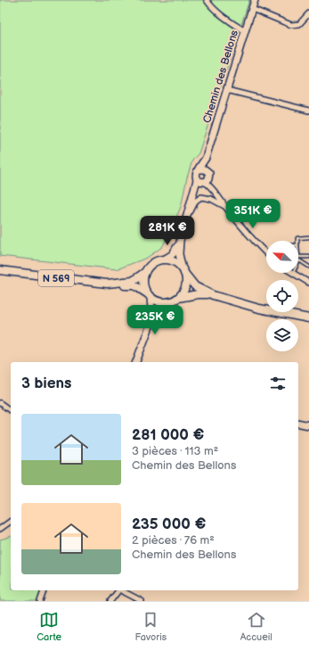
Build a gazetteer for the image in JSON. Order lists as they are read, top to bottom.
{
  "streets": {
    "main road": ["Chemin des Bellons", "N 569"]
  },
  "north": "top left",
  "page": {
    "price": ["351K €", "281K €", "235K €"],
    "heading": "3 biens",
    "list": [
      {
        "name": "281 000 €",
        "note": "3 pièces · 113 m² · Chemin des Bellons"
      },
      {
        "name": "235 000 €",
        "note": "2 pièces · 76 m² · Chemin des Bellons"
      }
    ],
    "tabs": ["Carte", "Favoris", "Accueil"]
  }
}
